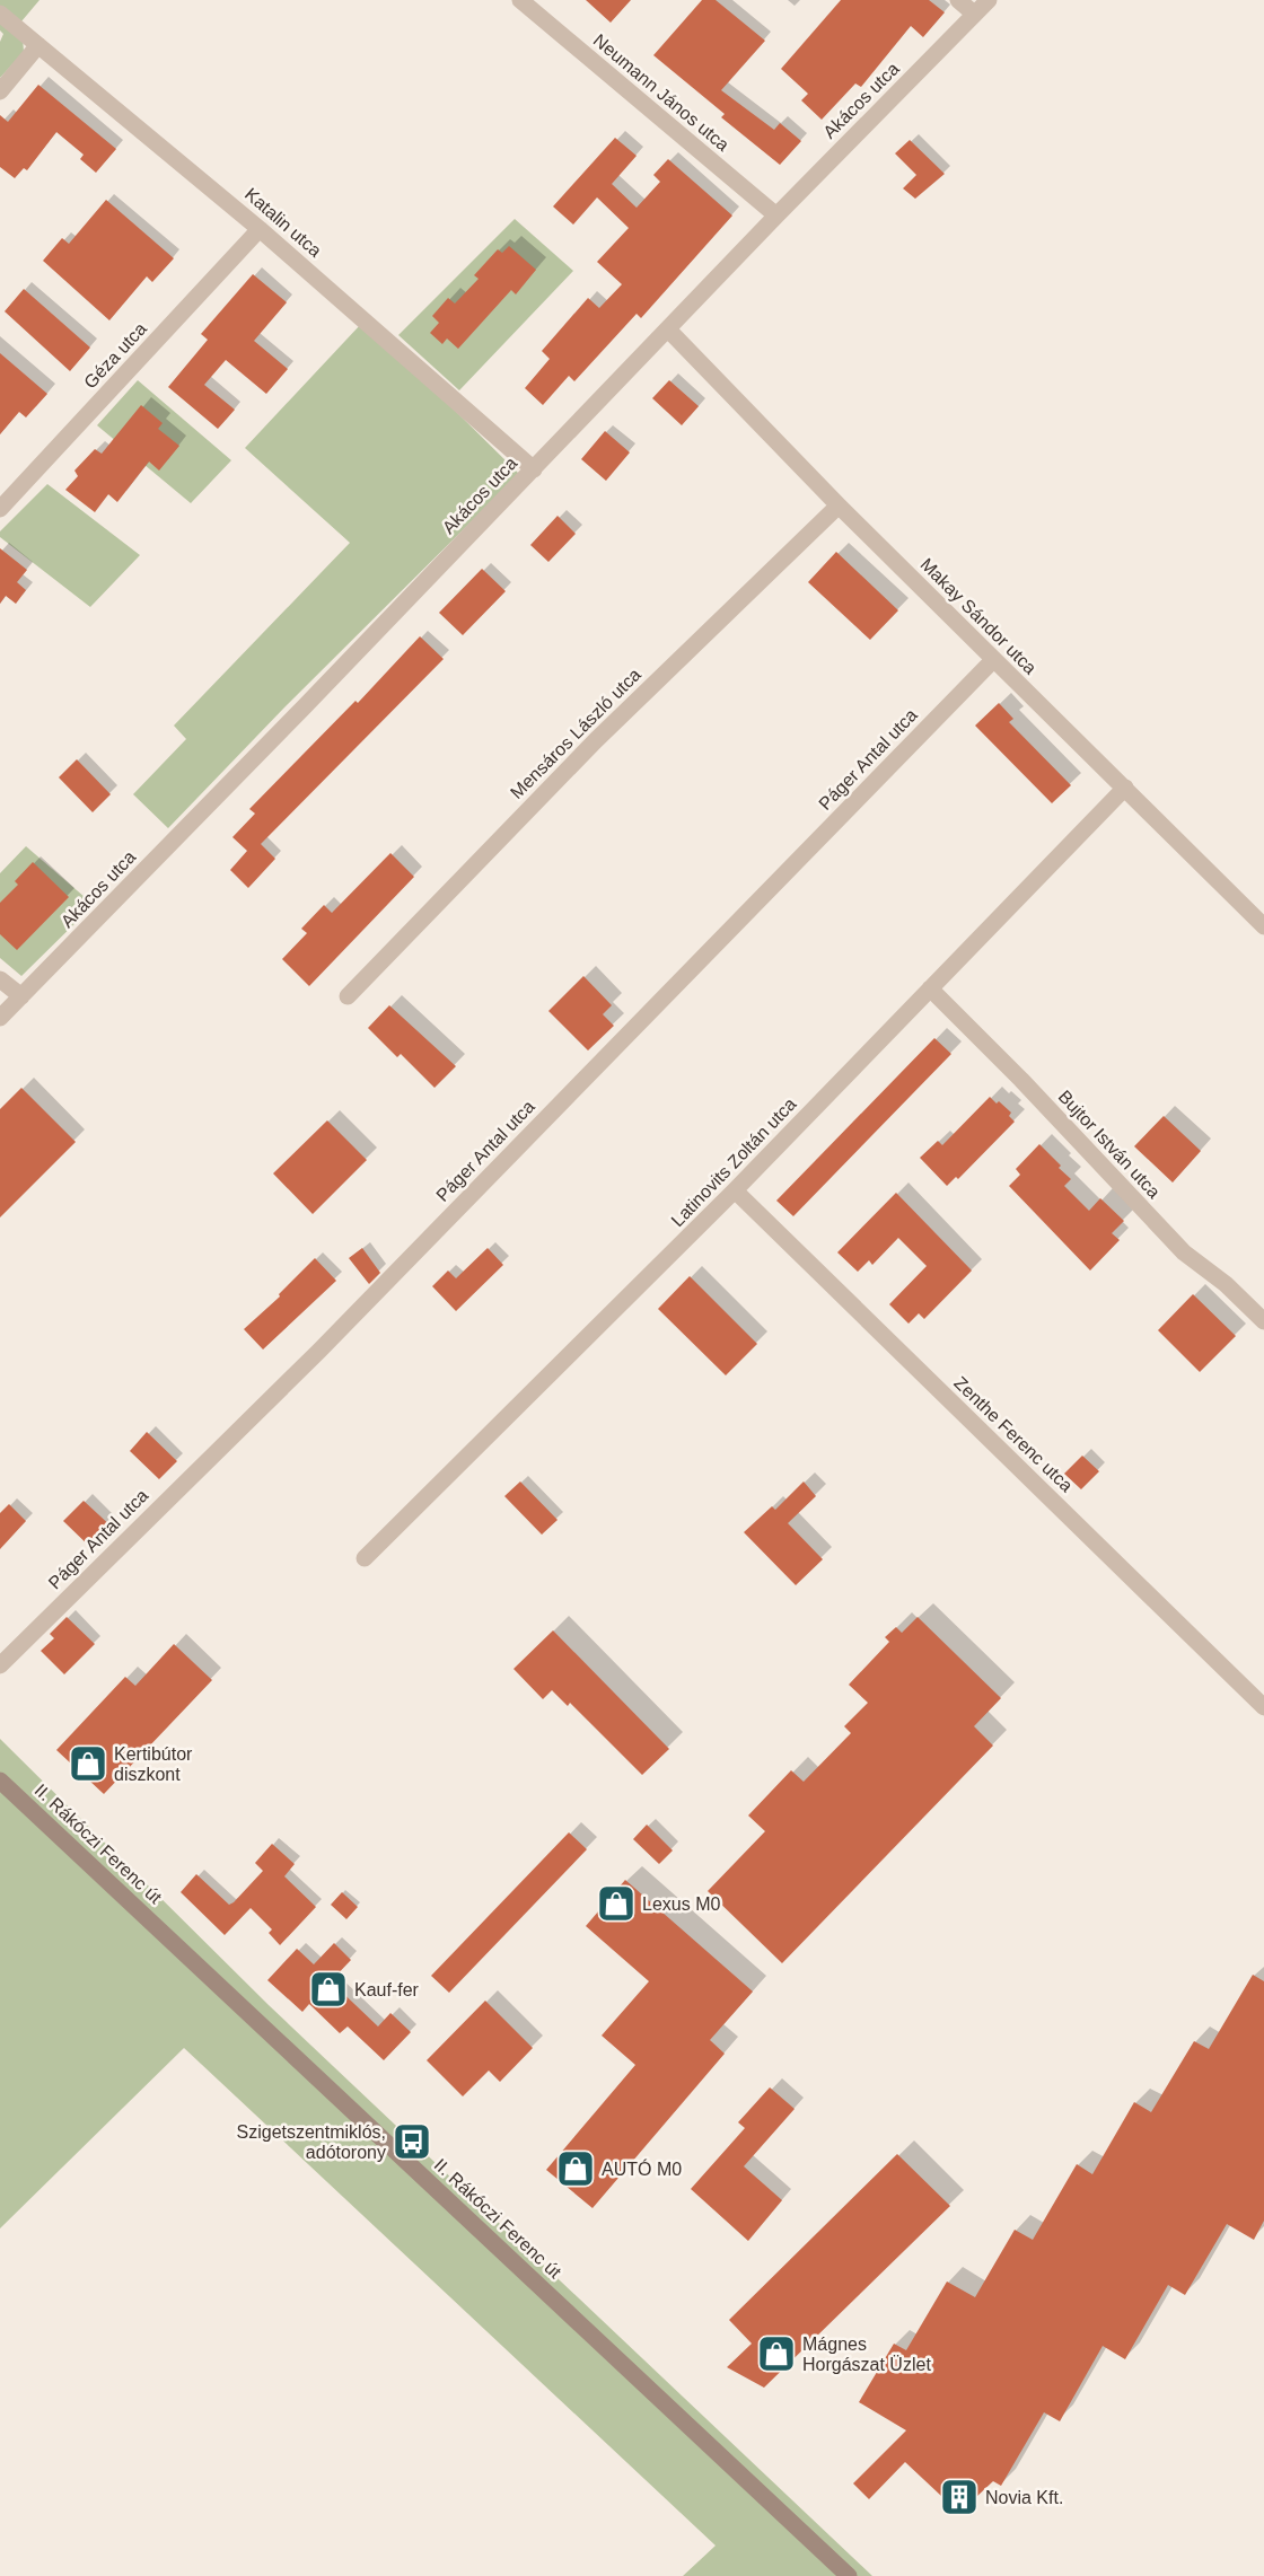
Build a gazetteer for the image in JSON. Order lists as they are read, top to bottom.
{
  "streets": {
    "main road": ["II. Rákóczi Ferenc út"],
    "street": [
      "Neumann János utca",
      "Akácos utca",
      "Katalin utca",
      "Géza utca",
      "Makay Sándor utca",
      "Mensáros László utca",
      "Páger Antal utca",
      "Bujtor István utca",
      "Latinovits Zoltán utca",
      "Zenthe Ferenc utca"
    ]
  },
  "crossings": [
    ["Neumann János utca", "Akácos utca"],
    ["Akácos utca", "Katalin utca"],
    ["Akácos utca", "Makay Sándor utca"],
    ["Katalin utca", "Géza utca"],
    ["Makay Sándor utca", "Mensáros László utca"],
    ["Makay Sándor utca", "Páger Antal utca"],
    ["Makay Sándor utca", "Latinovits Zoltán utca"],
    ["Bujtor István utca", "Latinovits Zoltán utca"],
    ["Latinovits Zoltán utca", "Zenthe Ferenc utca"]
  ],
  "places": {
    "shop": [
      "Kertibútor diszkont",
      "Lexus M0",
      "Kauf-fer",
      "AUTÓ M0",
      "Mágnes Horgászat Üzlet"
    ],
    "bus stop": ["Szigetszentmiklós, adótorony"],
    "building": ["Novia Kft."]
  }
}
